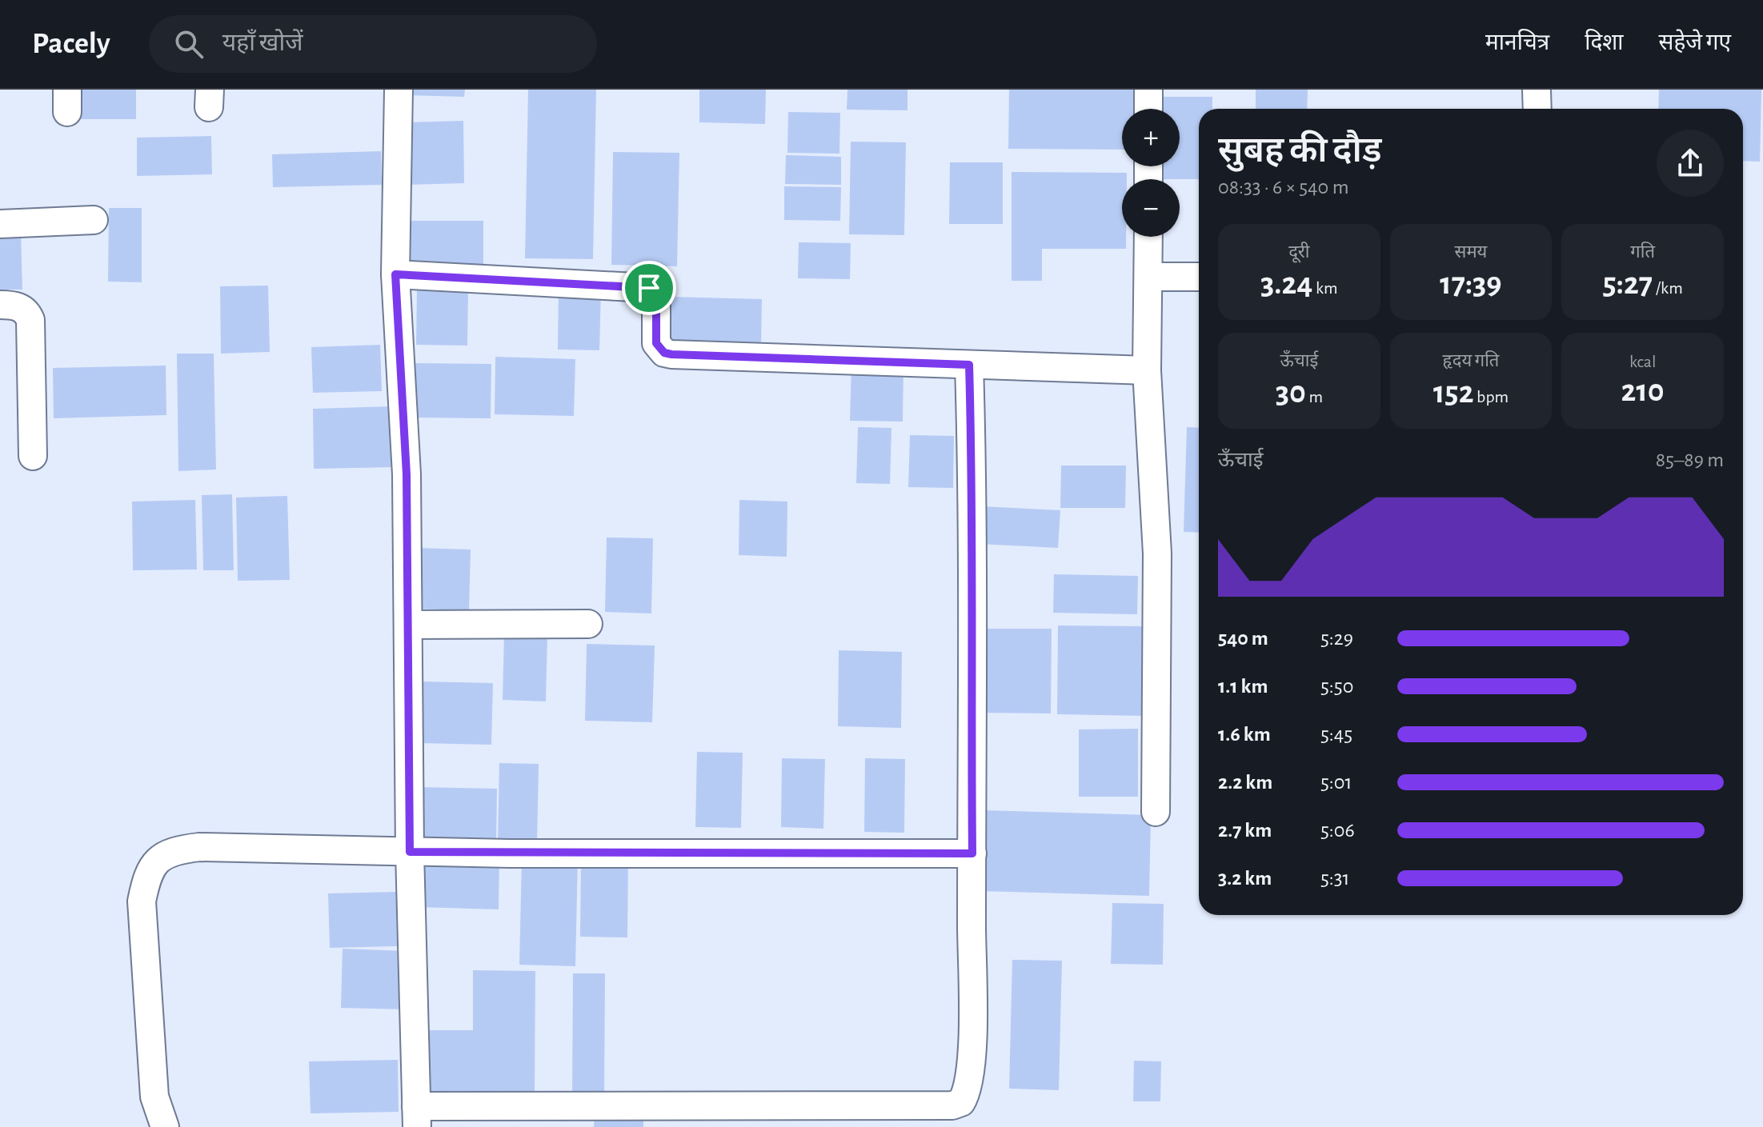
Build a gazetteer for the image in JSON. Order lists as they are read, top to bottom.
{
  "page": {
    "header": "Pacely",
    "search": "यहाँ खोजें",
    "nav": ["मानचित्र", "दिशा", "सहेजे गए"],
    "map_buttons": ["+", "−"],
    "heading": ["सुबह की दौड़", "08:33 · 6 × 540 m"],
    "stats": [
      ["दूरी", "3.24 km"],
      ["समय", "17:39"],
      ["गति", "5:27 /km"],
      ["ऊँचाई", "30 m"],
      ["हृदय गति", "152 bpm"],
      ["kcal", "210"]
    ],
    "chart": ["ऊँचाई", "85–89 m"],
    "list": [
      {
        "name": "540 m",
        "note": "5:29"
      },
      {
        "name": "1.1 km",
        "note": "5:50"
      },
      {
        "name": "1.6 km",
        "note": "5:45"
      },
      {
        "name": "2.2 km",
        "note": "5:01"
      },
      {
        "name": "2.7 km",
        "note": "5:06"
      },
      {
        "name": "3.2 km",
        "note": "5:31"
      }
    ]
  }
}
